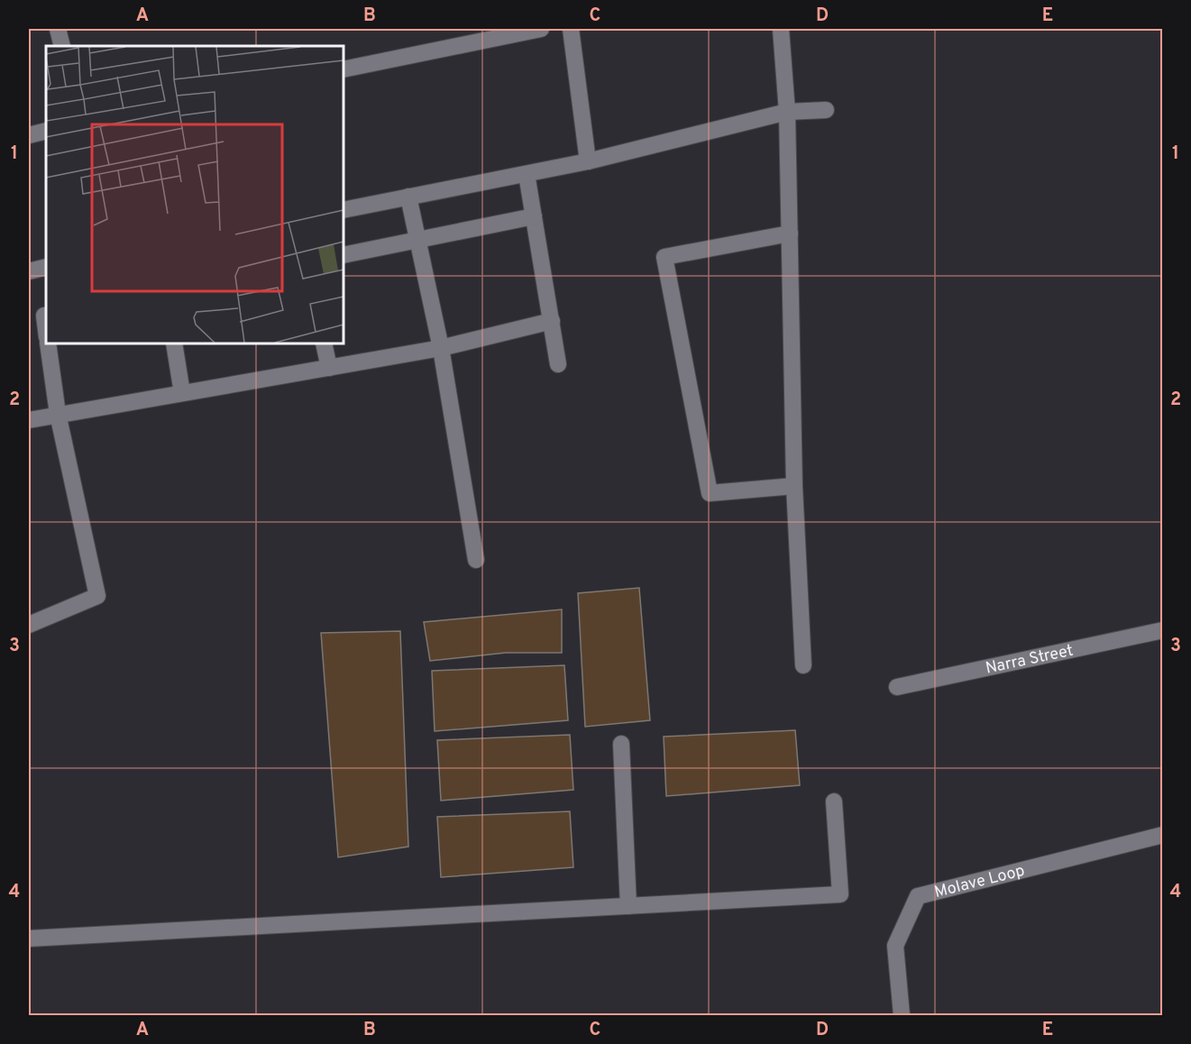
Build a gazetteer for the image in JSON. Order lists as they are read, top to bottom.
{
  "streets": {
    "street": ["Narra Street", "Molave Loop"]
  },
  "grid": {
    "columns": [
      "A",
      "B",
      "C",
      "D",
      "E"
    ],
    "rows": [
      "1",
      "2",
      "3",
      "4"
    ]
  }
}
